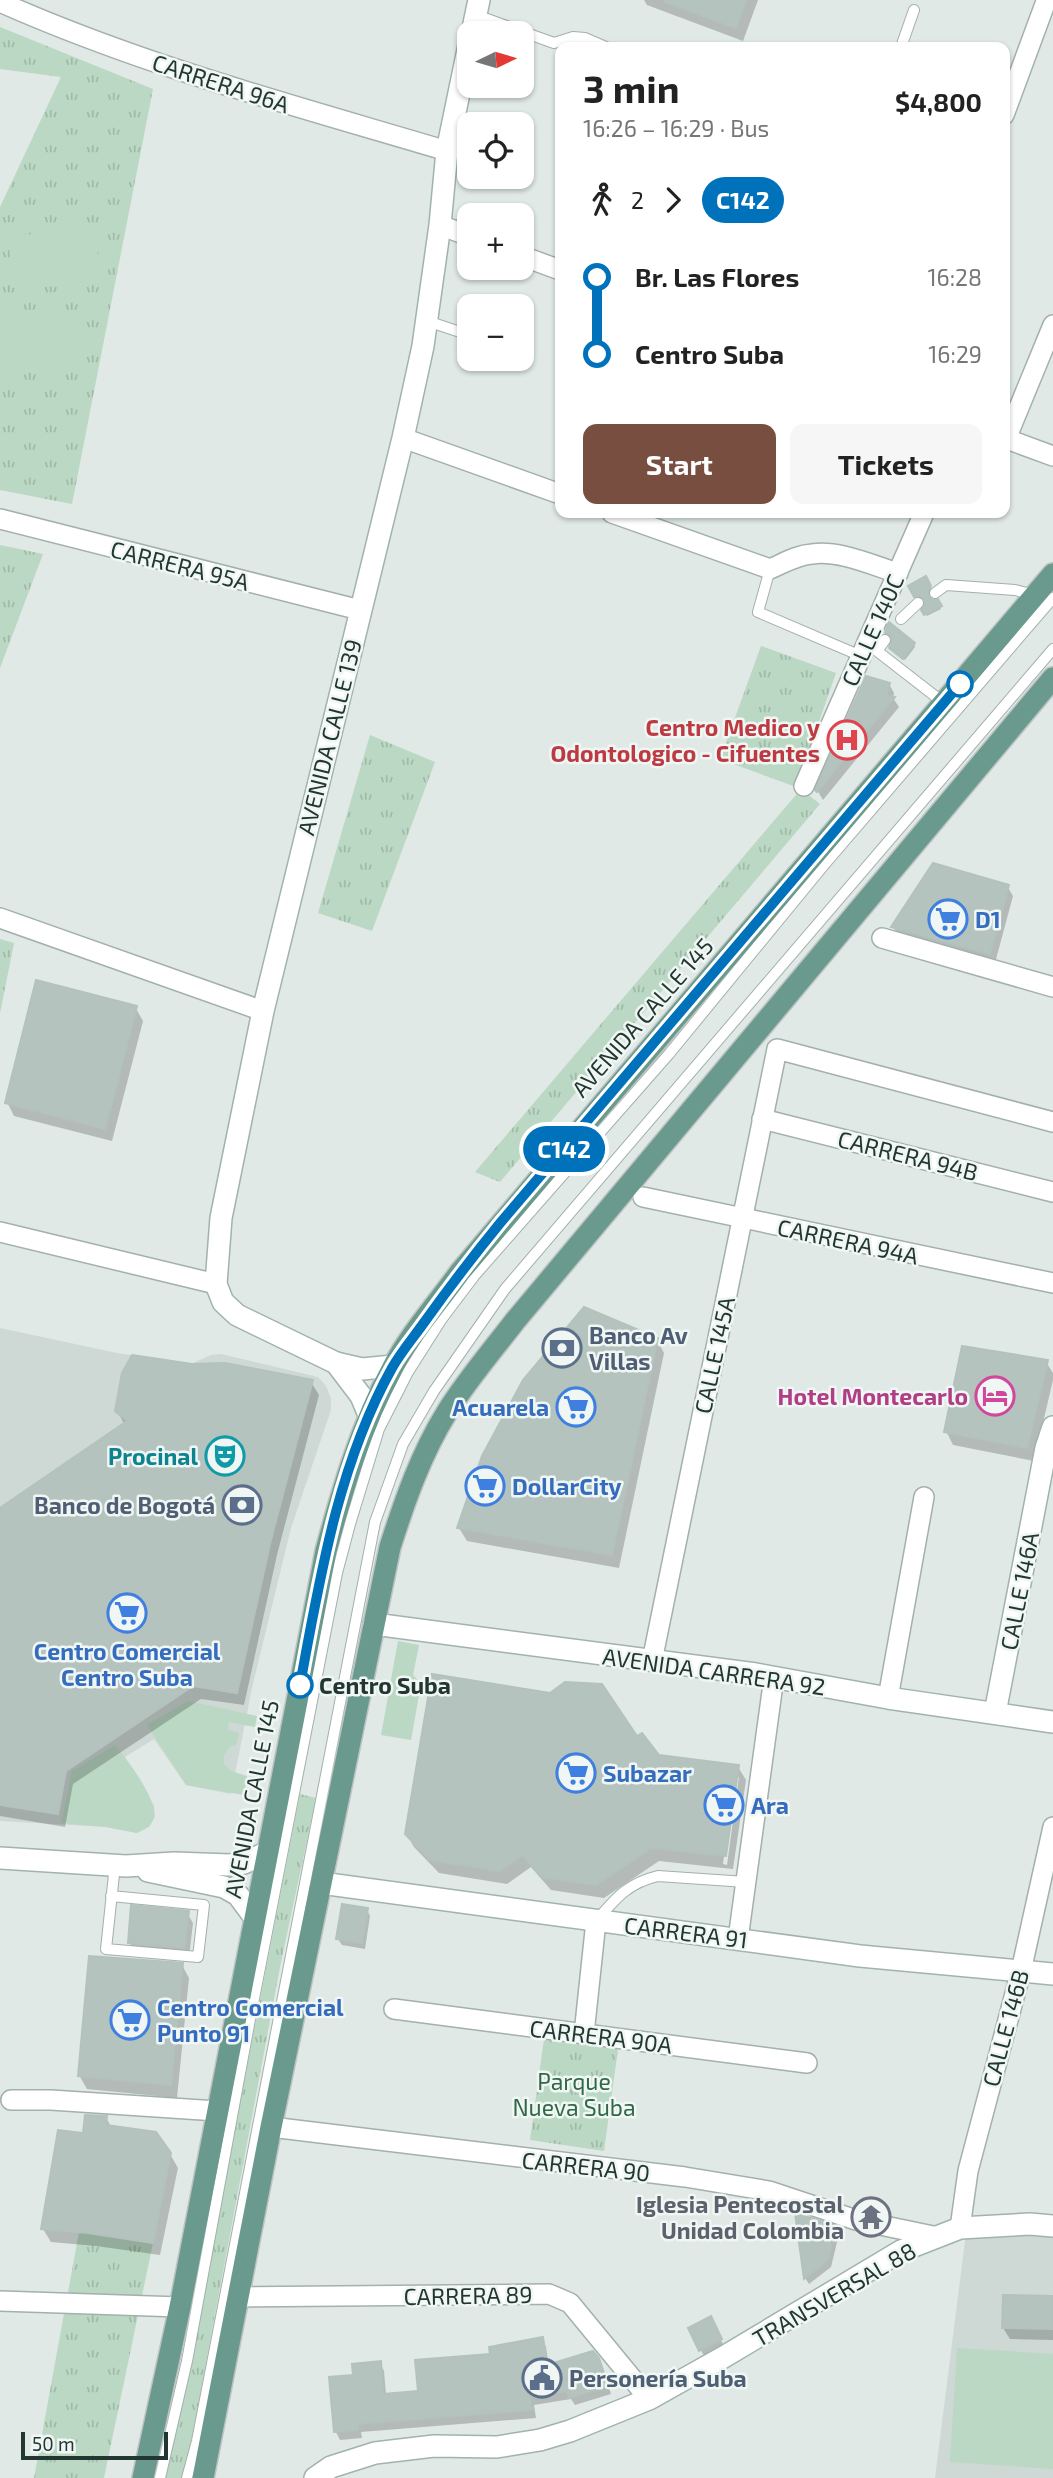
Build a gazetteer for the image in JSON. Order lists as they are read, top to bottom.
{
  "streets": {
    "main road": [
      "AVENIDA CALLE 139",
      "AVENIDA CALLE 145",
      "CALLE 146A",
      "AVENIDA CARRERA 92",
      "CARRERA 91",
      "TRANSVERSAL 88"
    ],
    "street": [
      "CARRERA 96A",
      "CARRERA 95A",
      "CALLE 140C",
      "CARRERA 94B",
      "CARRERA 94A",
      "CALLE 145A",
      "CALLE 146B",
      "CARRERA 90A",
      "CARRERA 90",
      "CARRERA 89"
    ]
  },
  "crossings": [
    ["CARRERA 96A", "AVENIDA CALLE 139"],
    ["CARRERA 95A", "AVENIDA CALLE 139"],
    ["CARRERA 94B", "CALLE 145A"],
    ["CARRERA 94A", "CALLE 145A"],
    ["CALLE 145A", "AVENIDA CARRERA 92"],
    ["CALLE 146A", "AVENIDA CARRERA 92"],
    ["CARRERA 91", "CALLE 146B"],
    ["CALLE 146B", "TRANSVERSAL 88"],
    ["CARRERA 90", "TRANSVERSAL 88"],
    ["TRANSVERSAL 88", "CARRERA 89"]
  ],
  "parks": ["Parque Nueva Suba"],
  "places": {
    "hospital": ["Centro Medico y Odontologico - Cifuentes"],
    "supermarket": [
      "D1",
      "Acuarela",
      "DollarCity",
      "Centro Comercial Centro Suba",
      "Subazar",
      "Ara",
      "Centro Comercial Punto 91"
    ],
    "bank": ["Banco Av Villas", "Banco de Bogotá"],
    "hotel": ["Hotel Montecarlo"],
    "theatre": ["Procinal"],
    "other": ["Centro Suba"],
    "temple": ["Iglesia Pentecostal Unidad Colombia"],
    "public building": ["Personería Suba"]
  },
  "lines": ["bus line C142"],
  "scale_bar": "50 m",
  "north": "right",
  "page": {
    "on_map": "C142",
    "map_buttons": ["+", "−"],
    "heading": ["3 min", "16:26 – 16:29 · Bus", "$4,800"],
    "legs": ["2", "C142"],
    "list": [
      {
        "name": "Br. Las Flores",
        "value": "16:28"
      },
      {
        "name": "Centro Suba",
        "value": "16:29"
      }
    ],
    "buttons": ["Start", "Tickets"],
    "scale": "50 m"
  }
}
